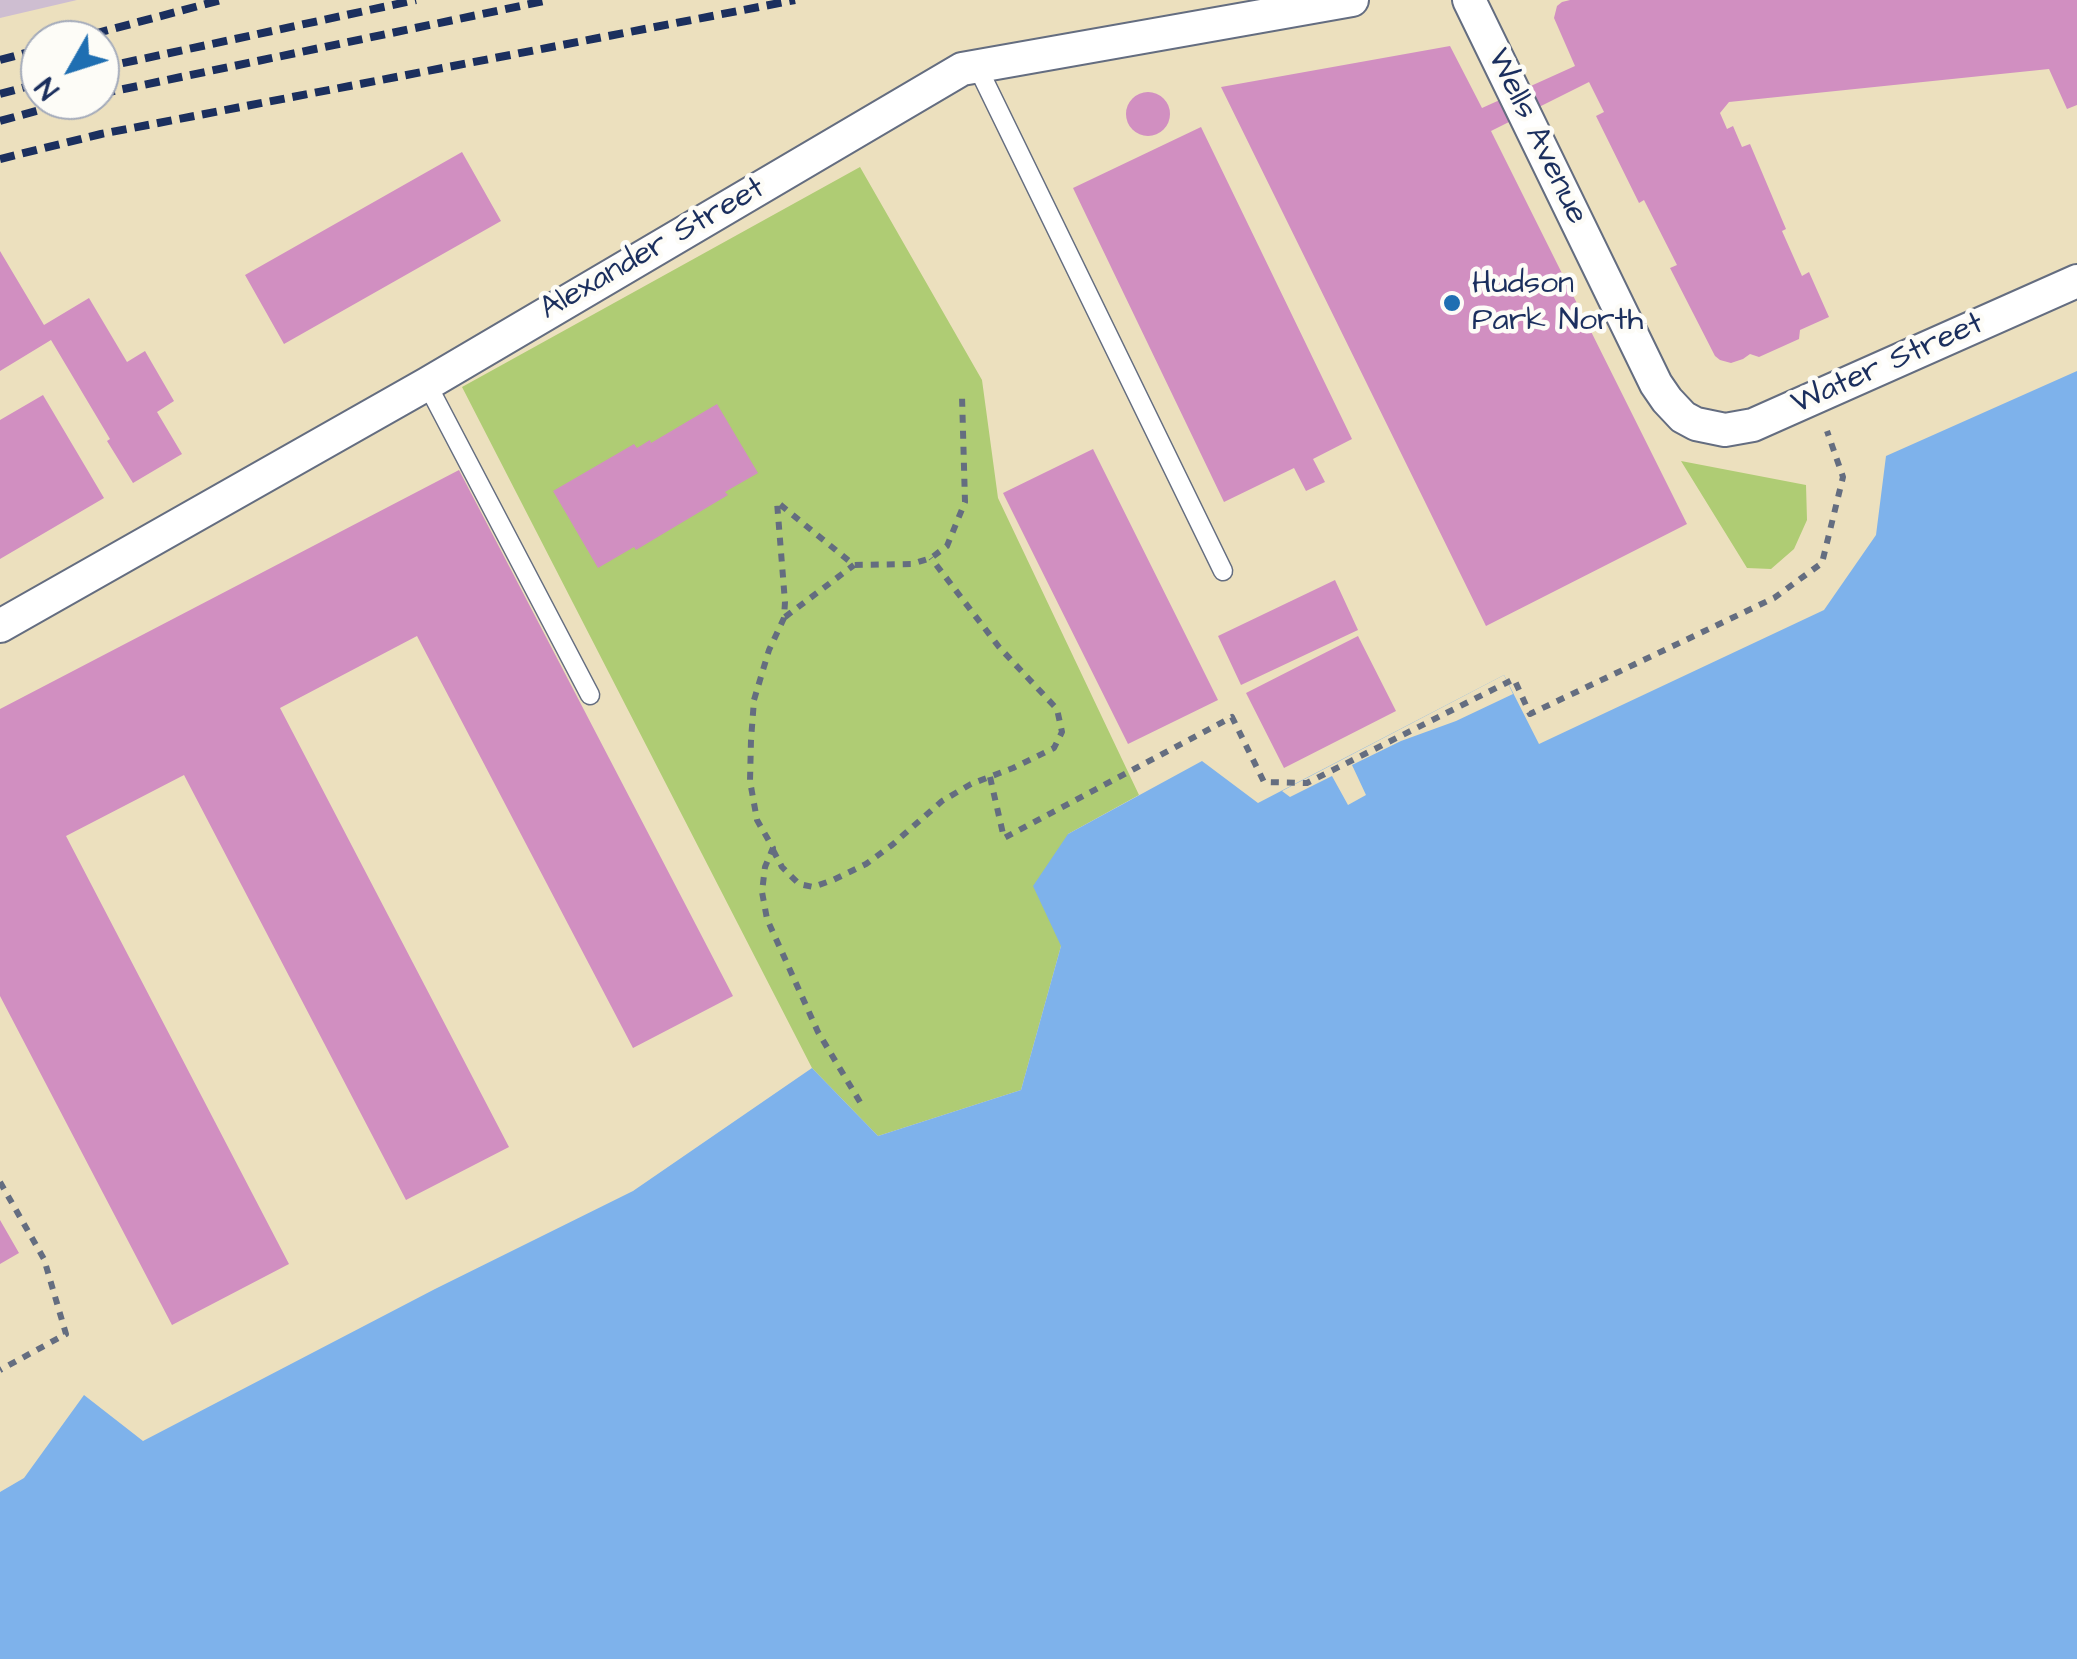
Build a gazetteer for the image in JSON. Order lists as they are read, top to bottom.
{
  "streets": {
    "street": ["Wells Avenue", "Alexander Street", "Water Street"]
  },
  "crossings": [
    ["Wells Avenue", "Water Street"]
  ],
  "places": ["Hudson Park North"],
  "north": "bottom left"
}
